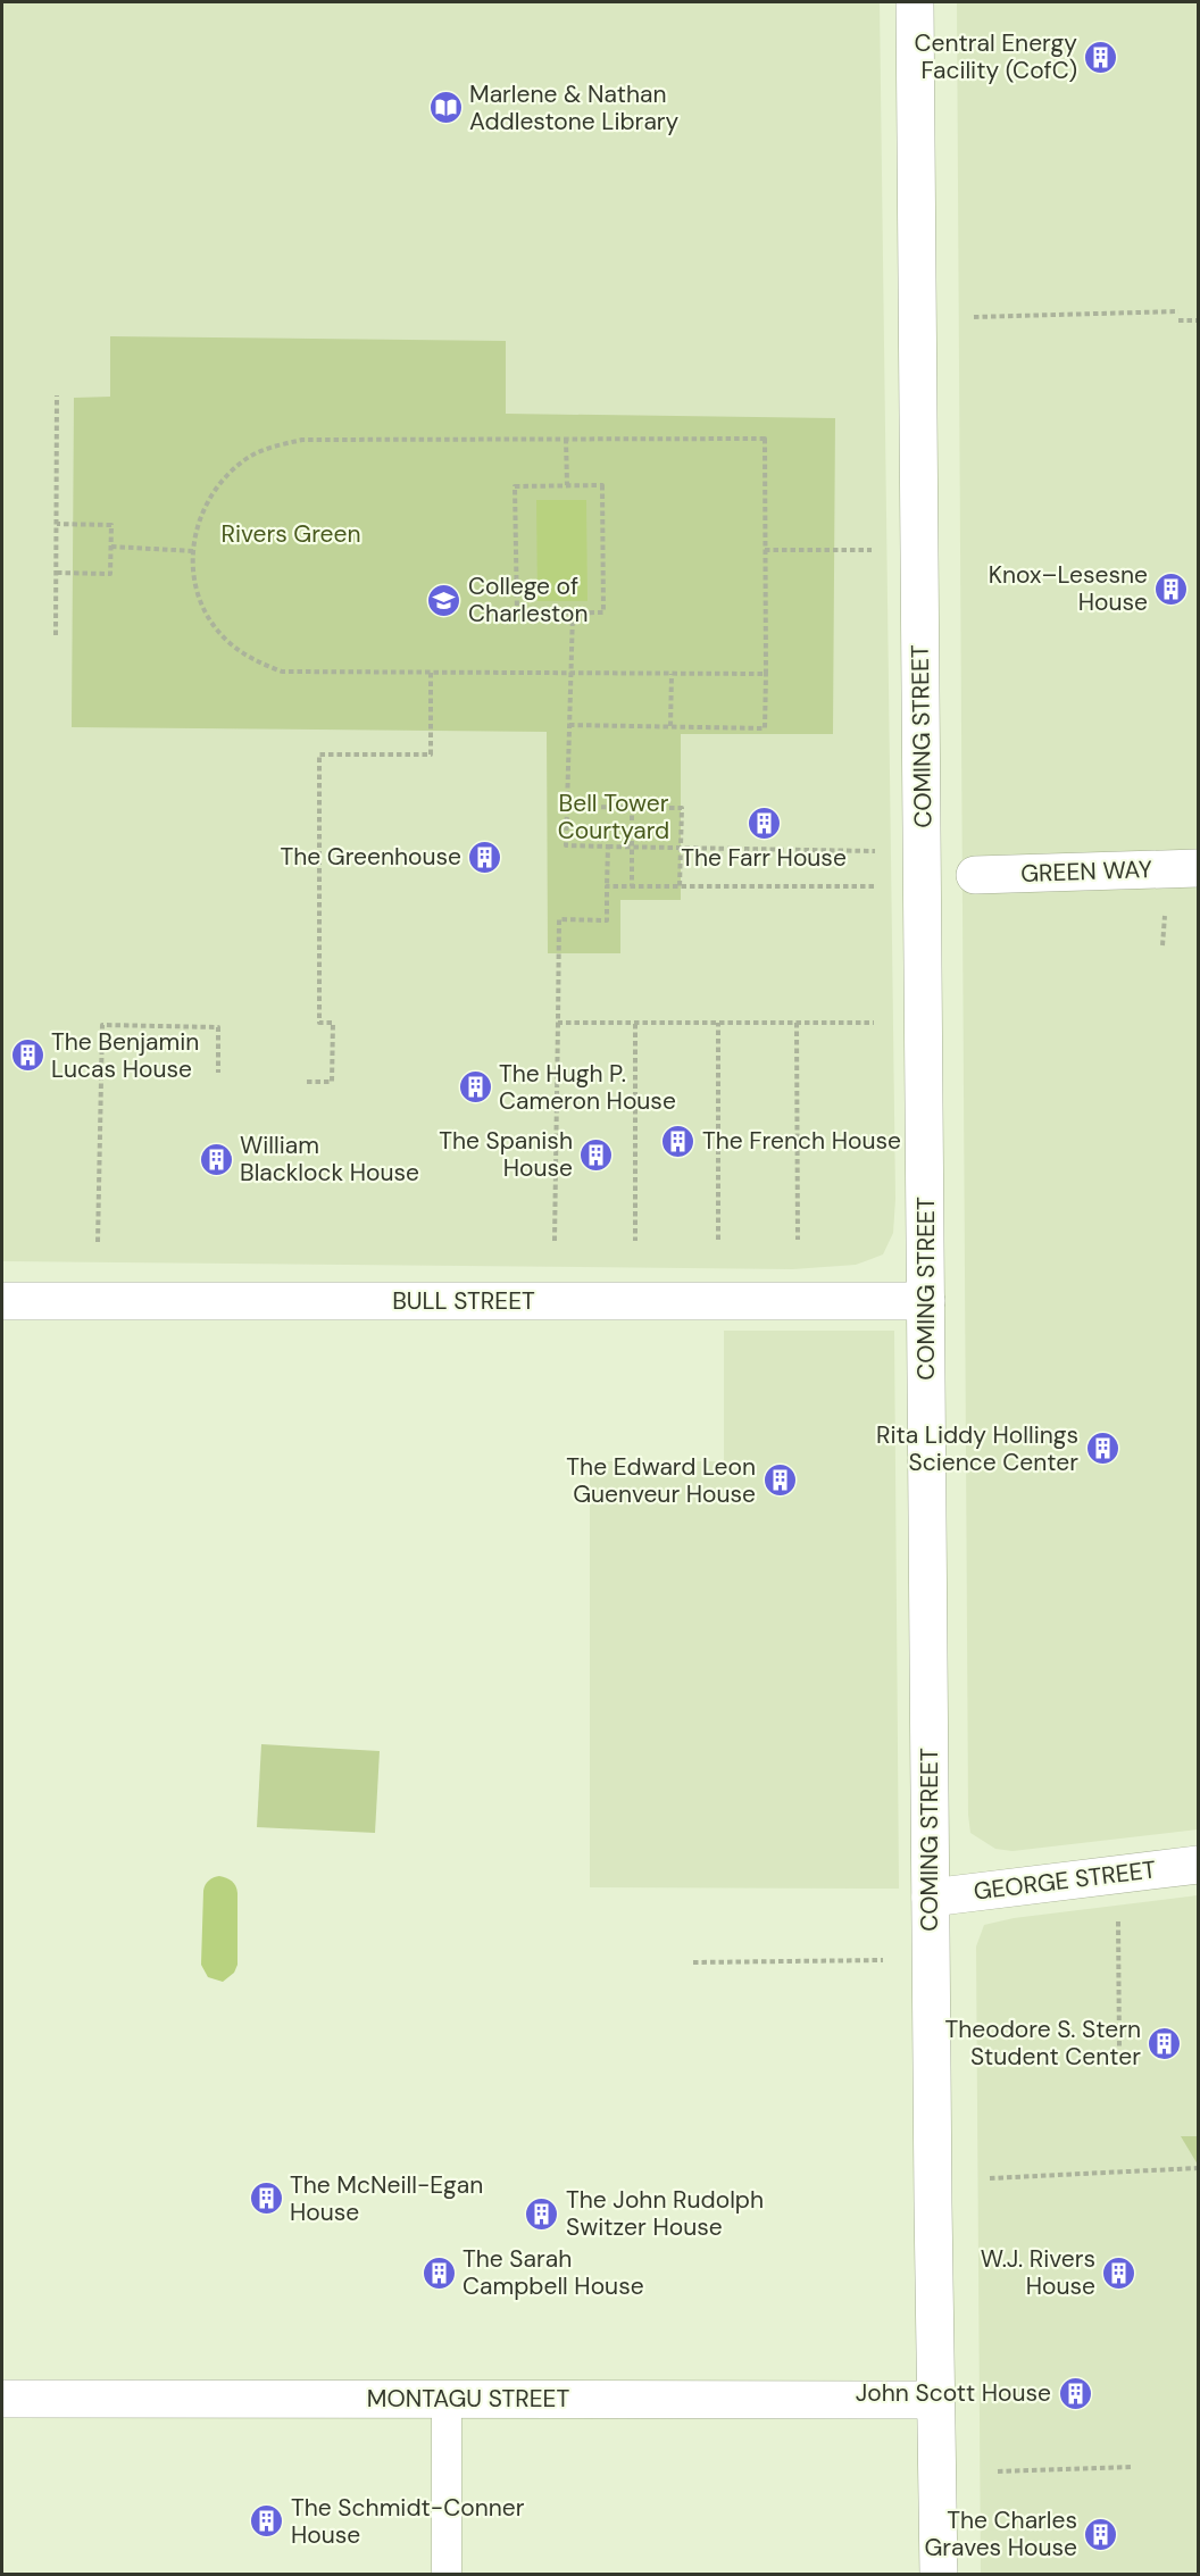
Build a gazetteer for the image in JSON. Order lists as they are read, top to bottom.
{
  "streets": {
    "street": [
      "COMING STREET",
      "GREEN WAY",
      "BULL STREET",
      "GEORGE STREET",
      "MONTAGU STREET"
    ]
  },
  "crossings": [
    ["COMING STREET", "BULL STREET"],
    ["COMING STREET", "GEORGE STREET"],
    ["COMING STREET", "MONTAGU STREET"]
  ],
  "parks": ["Rivers Green", "Bell Tower Courtyard"],
  "places": {
    "building": [
      "Central Energy Facility (CofC)",
      "Knox–Lesesne House",
      "The Farr House",
      "The Greenhouse",
      "The Benjamin Lucas House",
      "The Hugh P. Cameron House",
      "The French House",
      "The Spanish House",
      "William Blacklock House",
      "Rita Liddy Hollings Science Center",
      "The Edward Leon Guenveur House",
      "Theodore S. Stern Student Center",
      "The McNeill-Egan House",
      "The John Rudolph Switzer House",
      "The Sarah Campbell House",
      "W.J. Rivers House",
      "John Scott House",
      "The Schmidt-Conner House",
      "The Charles Graves House"
    ],
    "library": ["Marlene & Nathan Addlestone Library"],
    "school or university": ["College of Charleston"]
  }
}
